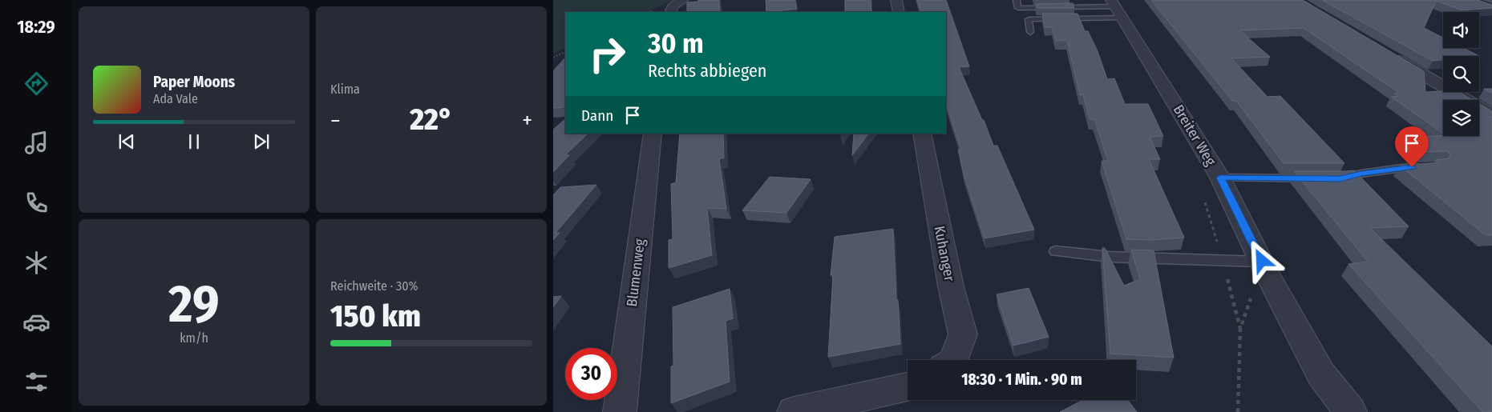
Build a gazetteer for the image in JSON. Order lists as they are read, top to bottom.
{
  "streets": {
    "street": ["Breiter Weg", "Kuhanger", "Blumenweg"]
  },
  "page": {
    "tabs": "18:29",
    "tile": [
      "Klima",
      ["29", "km/h"],
      ["Reichweite · 30%", "150 km"]
    ],
    "turn": ["30 m", "Rechts abbiegen"],
    "song": ["Paper Moons", "Ada Vale"],
    "then": "Dann",
    "heat": ["−", "22°", "+"],
    "limit": "30",
    "trip": "18:30 · 1 Min. · 90 m"
  }
}
